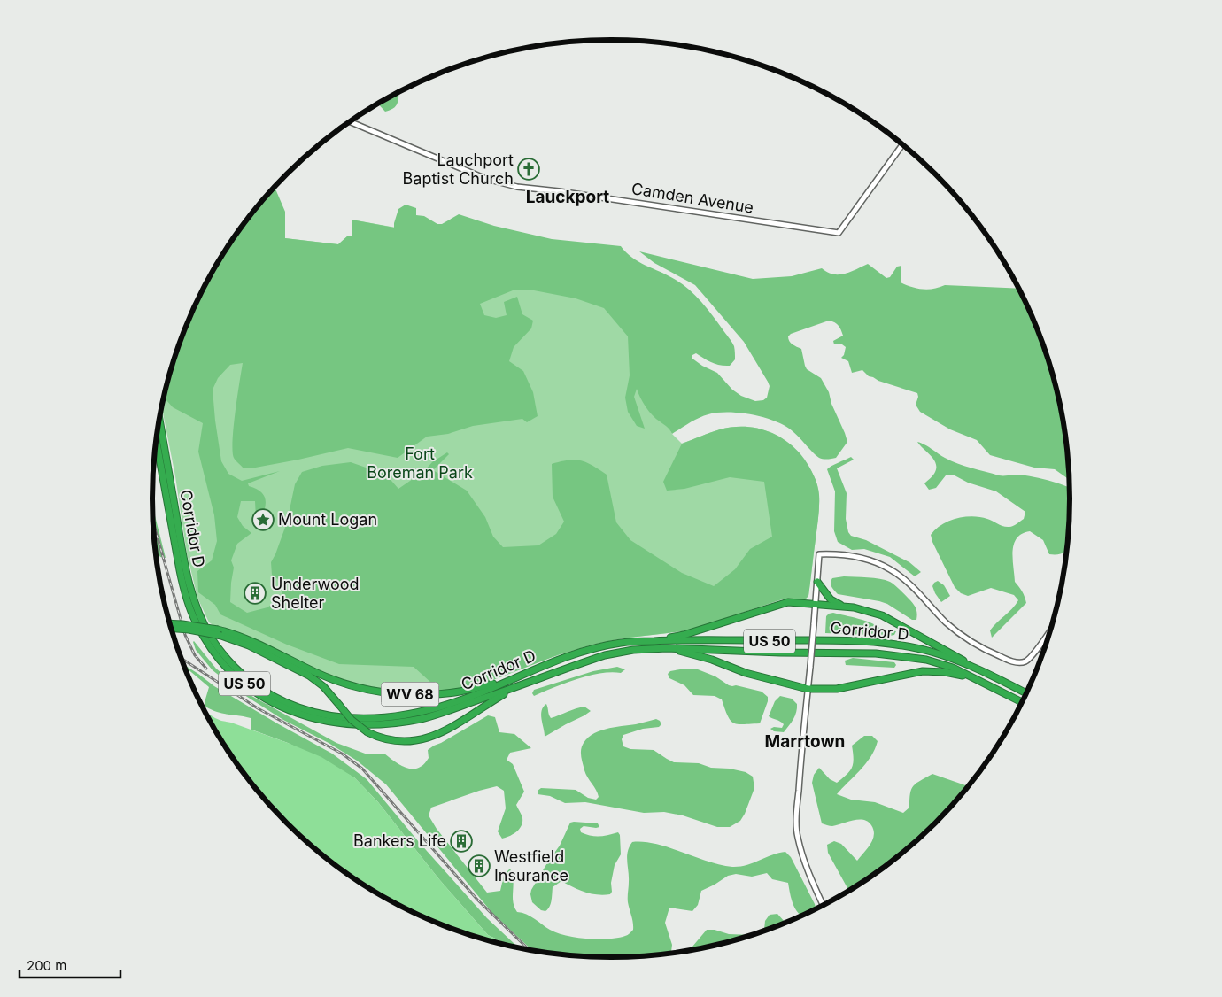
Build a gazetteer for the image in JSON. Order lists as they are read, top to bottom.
{
  "streets": {
    "highway": ["Corridor D", "US 50", "WV 68"],
    "street": ["Camden Avenue"]
  },
  "crossings": [
    ["Corridor D", "WV 68"]
  ],
  "districts": ["Lauckport", "Marrtown"],
  "parks": ["Fort Boreman Park"],
  "places": {
    "church": ["Lauchport Baptist Church"],
    "place": ["Mount Logan"],
    "building": ["Underwood Shelter", "Bankers Life", "Westfield Insurance"]
  },
  "scale_bar": "200 m"
}
